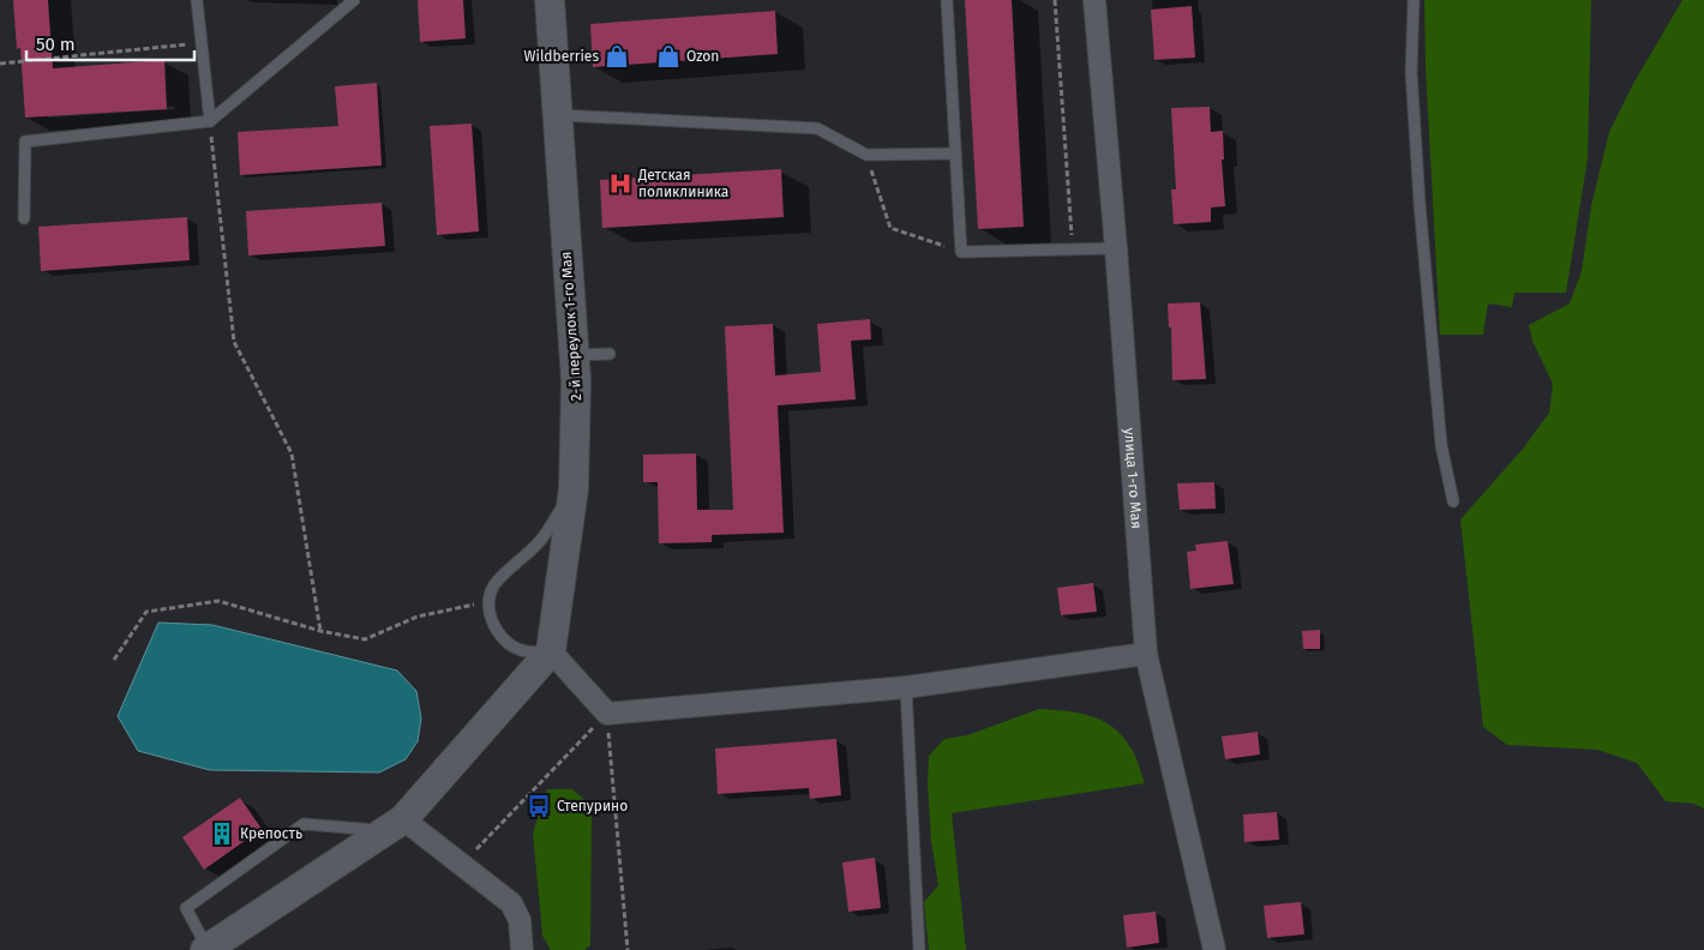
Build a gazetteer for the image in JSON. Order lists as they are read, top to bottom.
{
  "streets": {
    "street": ["2-й переулок 1-го Мая", "улица 1-го Мая"]
  },
  "places": {
    "shop": ["Wildberries", "Ozon"],
    "hospital": ["Детская поликлиника"],
    "bus stop": ["Степурино"],
    "building": ["Крепость"]
  },
  "scale_bar": "50 m"
}
